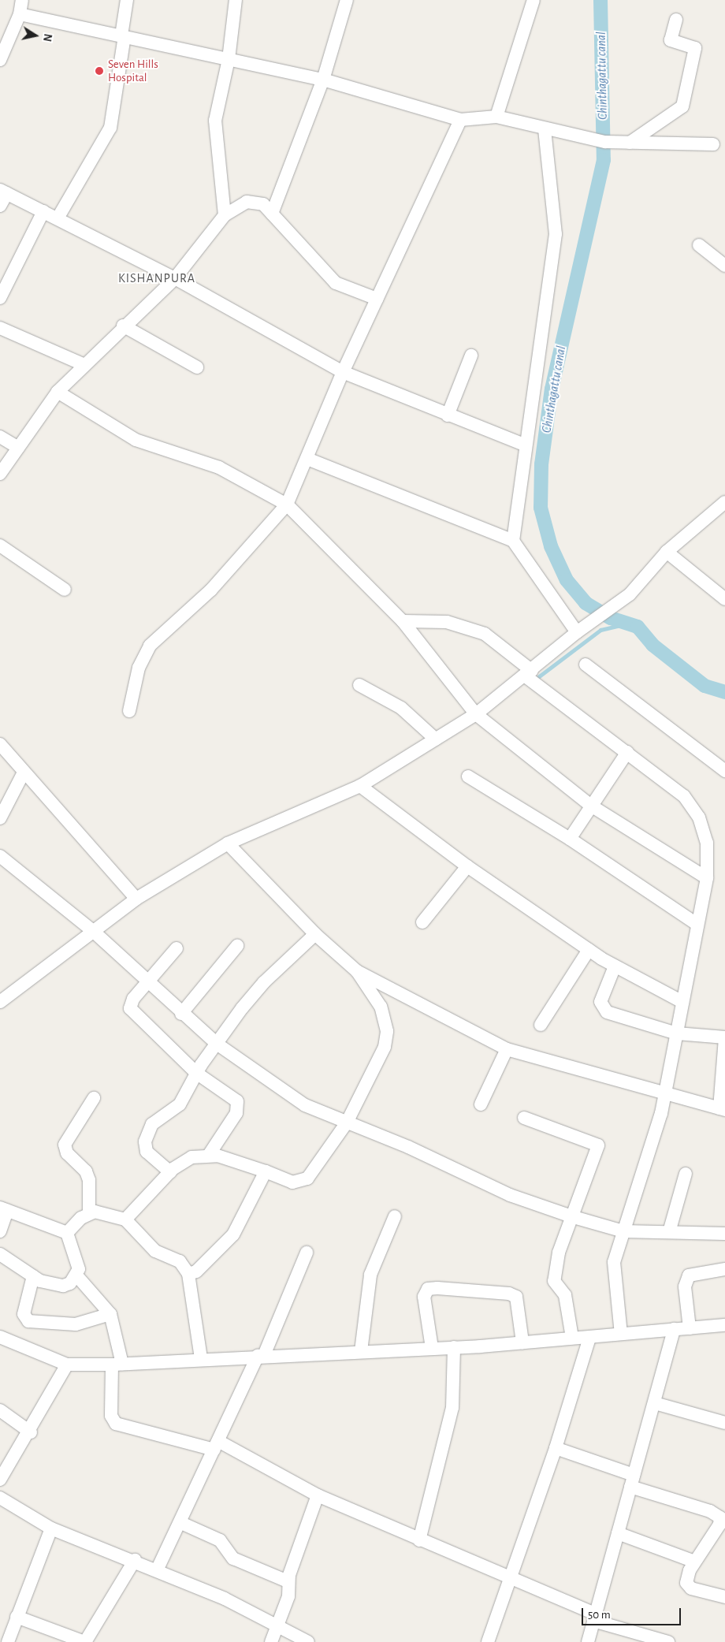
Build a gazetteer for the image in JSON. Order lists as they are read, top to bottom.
{
  "districts": ["KISHANPURA"],
  "water": ["Chinthagattu canal"],
  "places": ["Seven Hills Hospital"],
  "scale_bar": "50 m",
  "north": "right"
}
